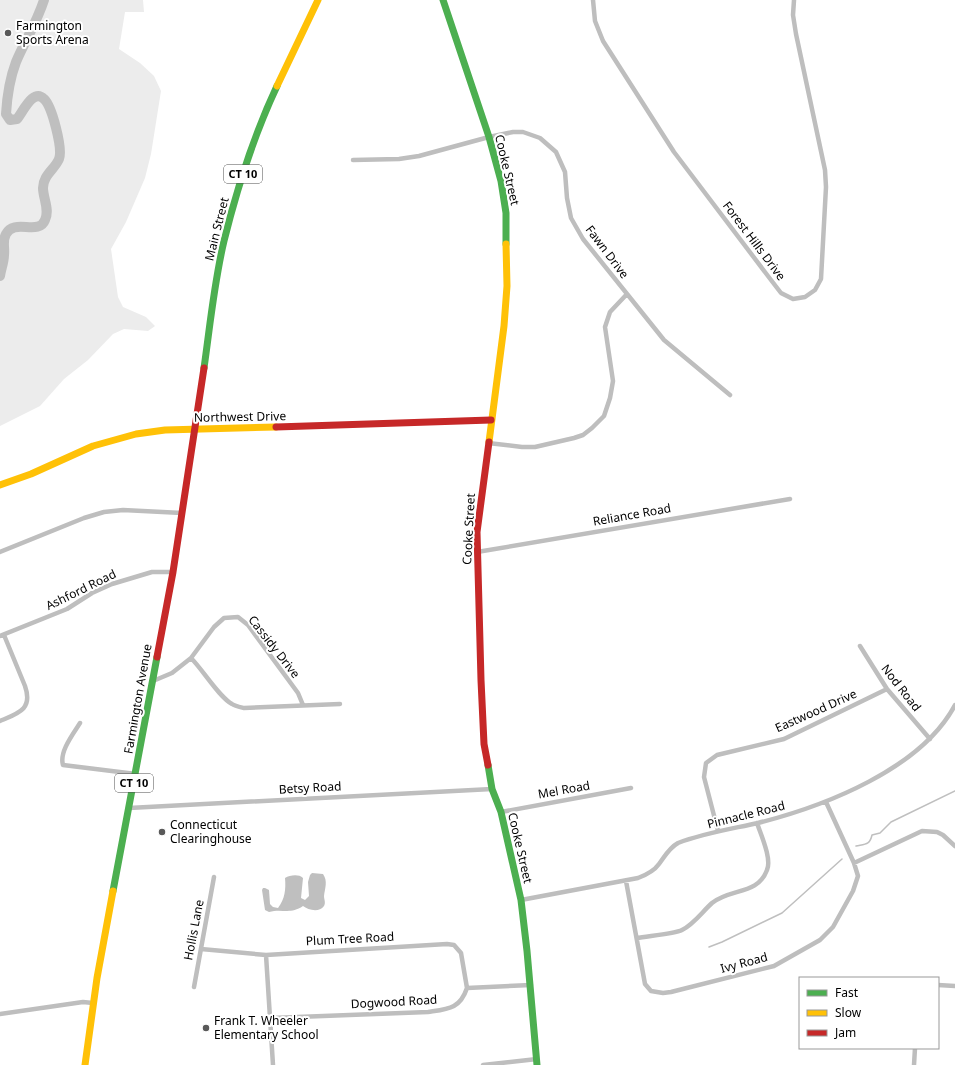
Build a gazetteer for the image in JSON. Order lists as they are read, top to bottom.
{
  "streets": {
    "main road": [
      "Cooke Street",
      "CT 10",
      "Main Street",
      "Northwest Drive",
      "Farmington Avenue"
    ],
    "street": [
      "Forest Hills Drive",
      "Fawn Drive",
      "Reliance Road",
      "Ashford Road",
      "Cassidy Drive",
      "Nod Road",
      "Eastwood Drive",
      "Betsy Road",
      "Mel Road",
      "Pinnacle Road",
      "Hollis Lane",
      "Plum Tree Road",
      "Ivy Road",
      "Dogwood Road"
    ]
  },
  "crossings": [
    ["Cooke Street", "Fawn Drive"],
    ["Cooke Street", "Northwest Drive"],
    ["Cooke Street", "Reliance Road"],
    ["Cooke Street", "Betsy Road"],
    ["Cooke Street", "Mel Road"],
    ["Cooke Street", "Pinnacle Road"],
    ["Main Street", "Farmington Avenue"],
    ["Northwest Drive", "Farmington Avenue"],
    ["Ashford Road", "Farmington Avenue"],
    ["Cassidy Drive", "Farmington Avenue"],
    ["Nod Road", "Eastwood Drive"],
    ["Nod Road", "Pinnacle Road"],
    ["Farmington Avenue", "Betsy Road"],
    ["Eastwood Drive", "Pinnacle Road"],
    ["Pinnacle Road", "Ivy Road"],
    ["Hollis Lane", "Plum Tree Road"],
    ["Plum Tree Road", "Dogwood Road"]
  ],
  "places": ["Farmington Sports Arena", "Connecticut Clearinghouse", "Frank T. Wheeler Elementary School"],
  "legend": ["Fast", "Slow", "Jam"]
}
